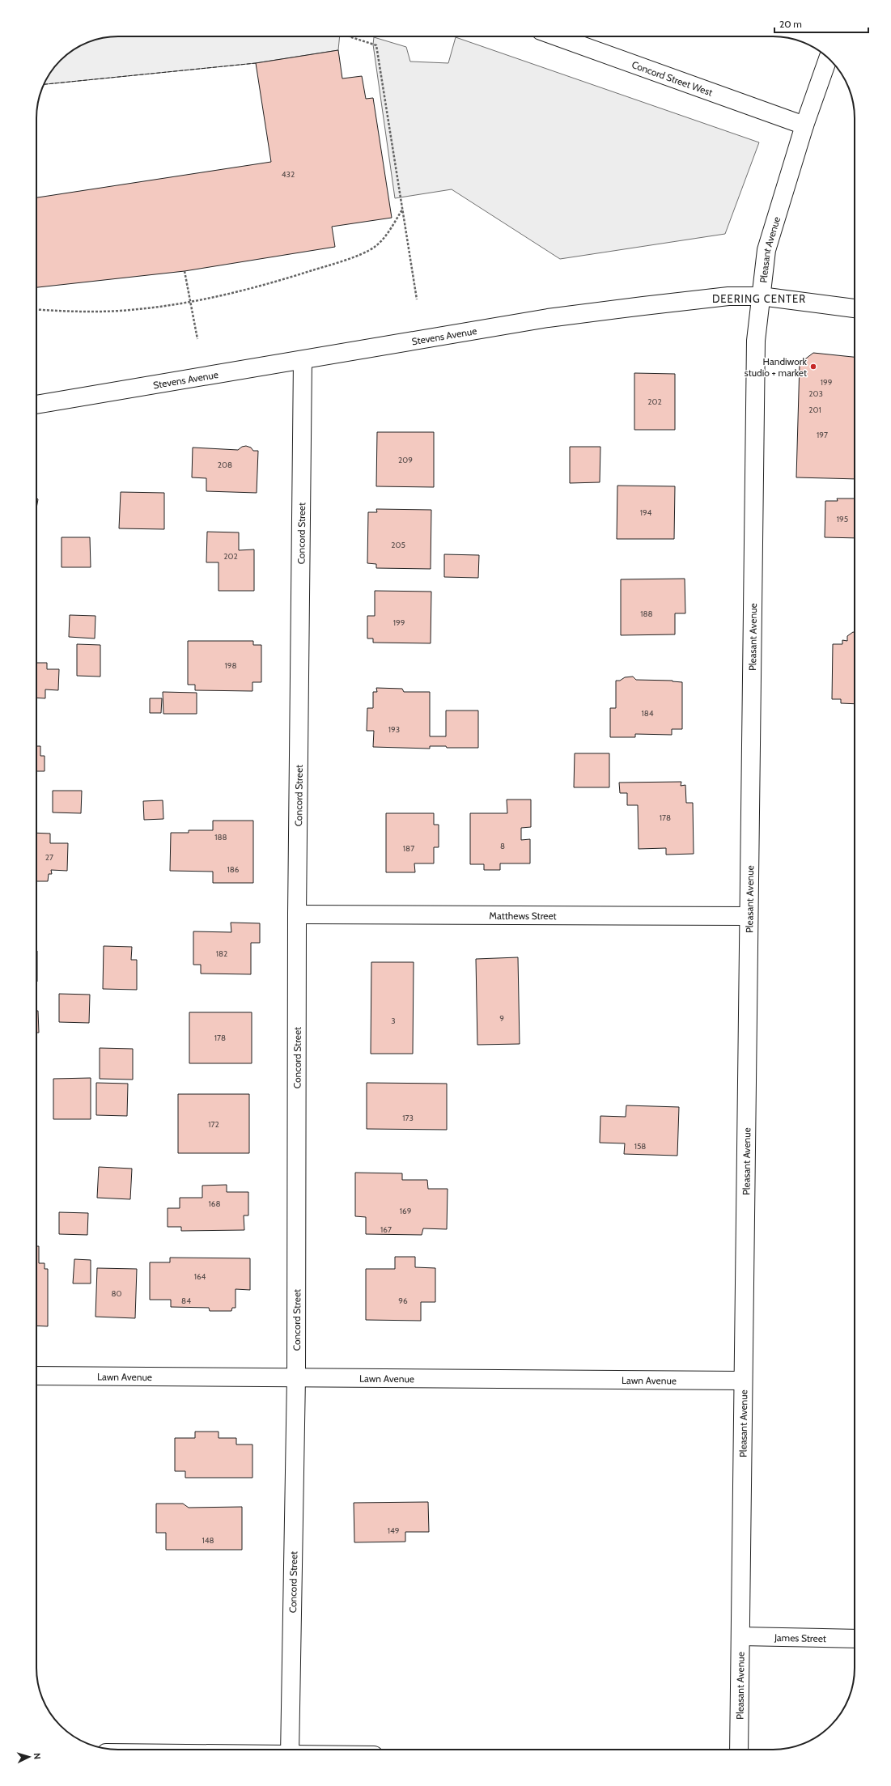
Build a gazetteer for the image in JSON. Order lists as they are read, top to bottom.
{
  "streets": {
    "street": [
      "Concord Street West",
      "Pleasant Avenue",
      "Stevens Avenue",
      "Concord Street",
      "Matthews Street",
      "Lawn Avenue",
      "James Street"
    ]
  },
  "crossings": [
    ["Concord Street West", "Pleasant Avenue"],
    ["Pleasant Avenue", "Stevens Avenue"],
    ["Pleasant Avenue", "Matthews Street"],
    ["Pleasant Avenue", "Lawn Avenue"],
    ["Pleasant Avenue", "James Street"],
    ["Stevens Avenue", "Concord Street"],
    ["Concord Street", "Matthews Street"],
    ["Concord Street", "Lawn Avenue"]
  ],
  "districts": ["DEERING CENTER"],
  "places": ["Handiwork studio + market"],
  "house_numbers": [
    "432",
    "199",
    "203",
    "202",
    "201",
    "197",
    "209",
    "208",
    "194",
    "195",
    "205",
    "202",
    "188",
    "199",
    "198",
    "184",
    "193",
    "178",
    "188",
    "8",
    "187",
    "27",
    "186",
    "182",
    "9",
    "3",
    "178",
    "173",
    "172",
    "158",
    "168",
    "169",
    "167",
    "164",
    "80",
    "84",
    "96",
    "149",
    "148"
  ],
  "scale_bar": "20 m",
  "north": "right"
}
